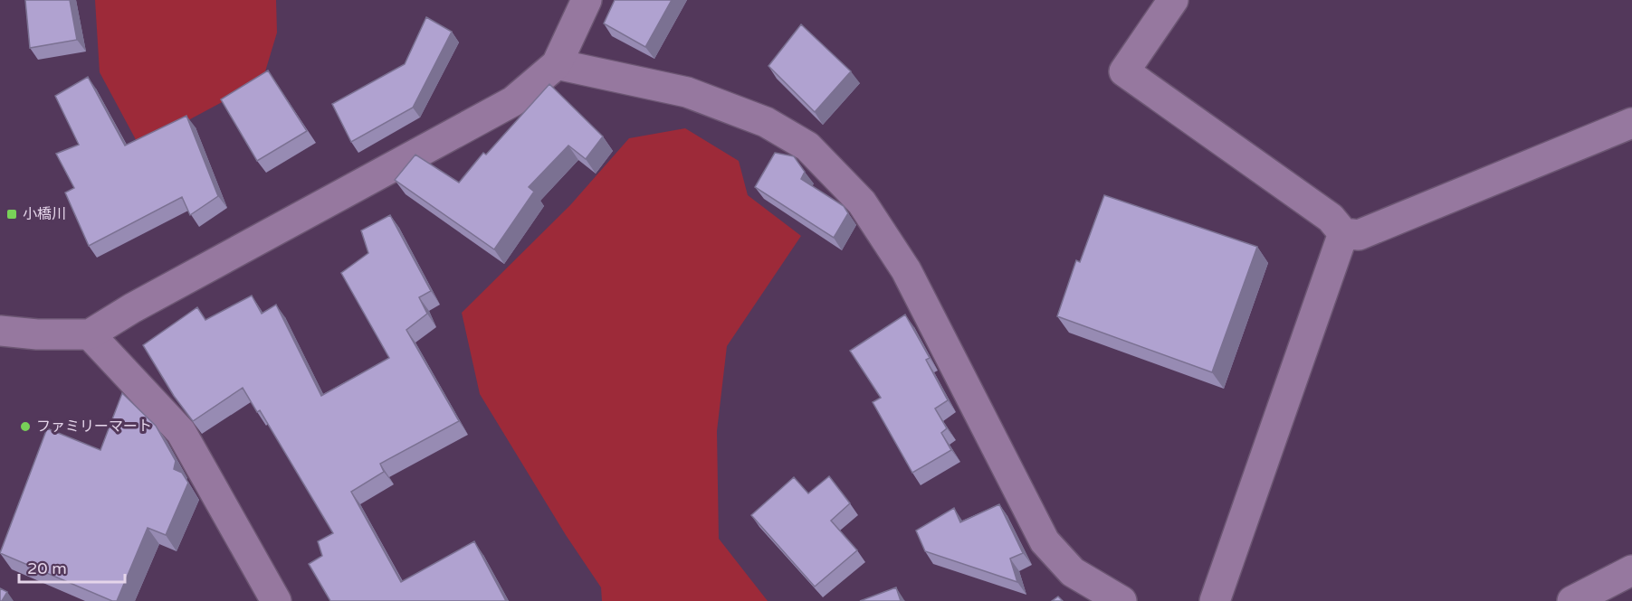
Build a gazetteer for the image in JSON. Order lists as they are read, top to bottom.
{
  "places": {
    "transit": ["小橋川"],
    "other": ["ファミリーマート"]
  },
  "scale_bar": "20 m"
}
